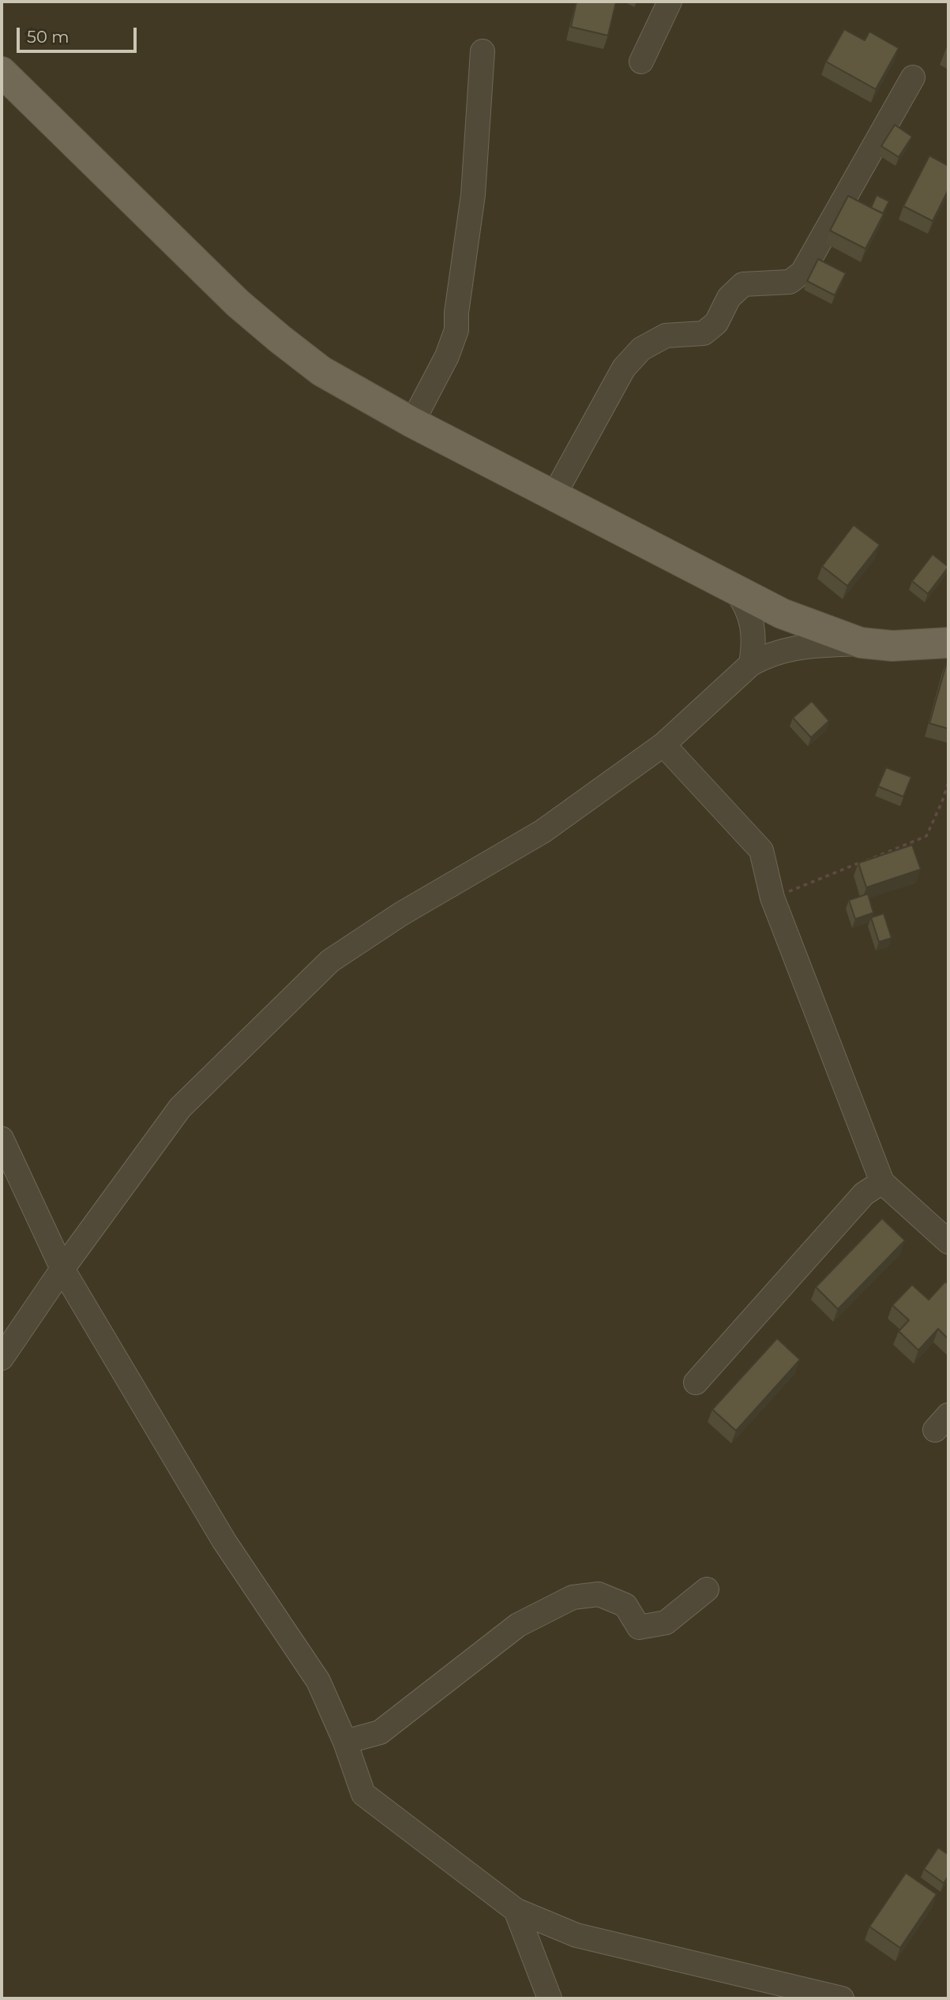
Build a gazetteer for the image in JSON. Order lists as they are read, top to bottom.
{
  "scale_bar": "50 m"
}
